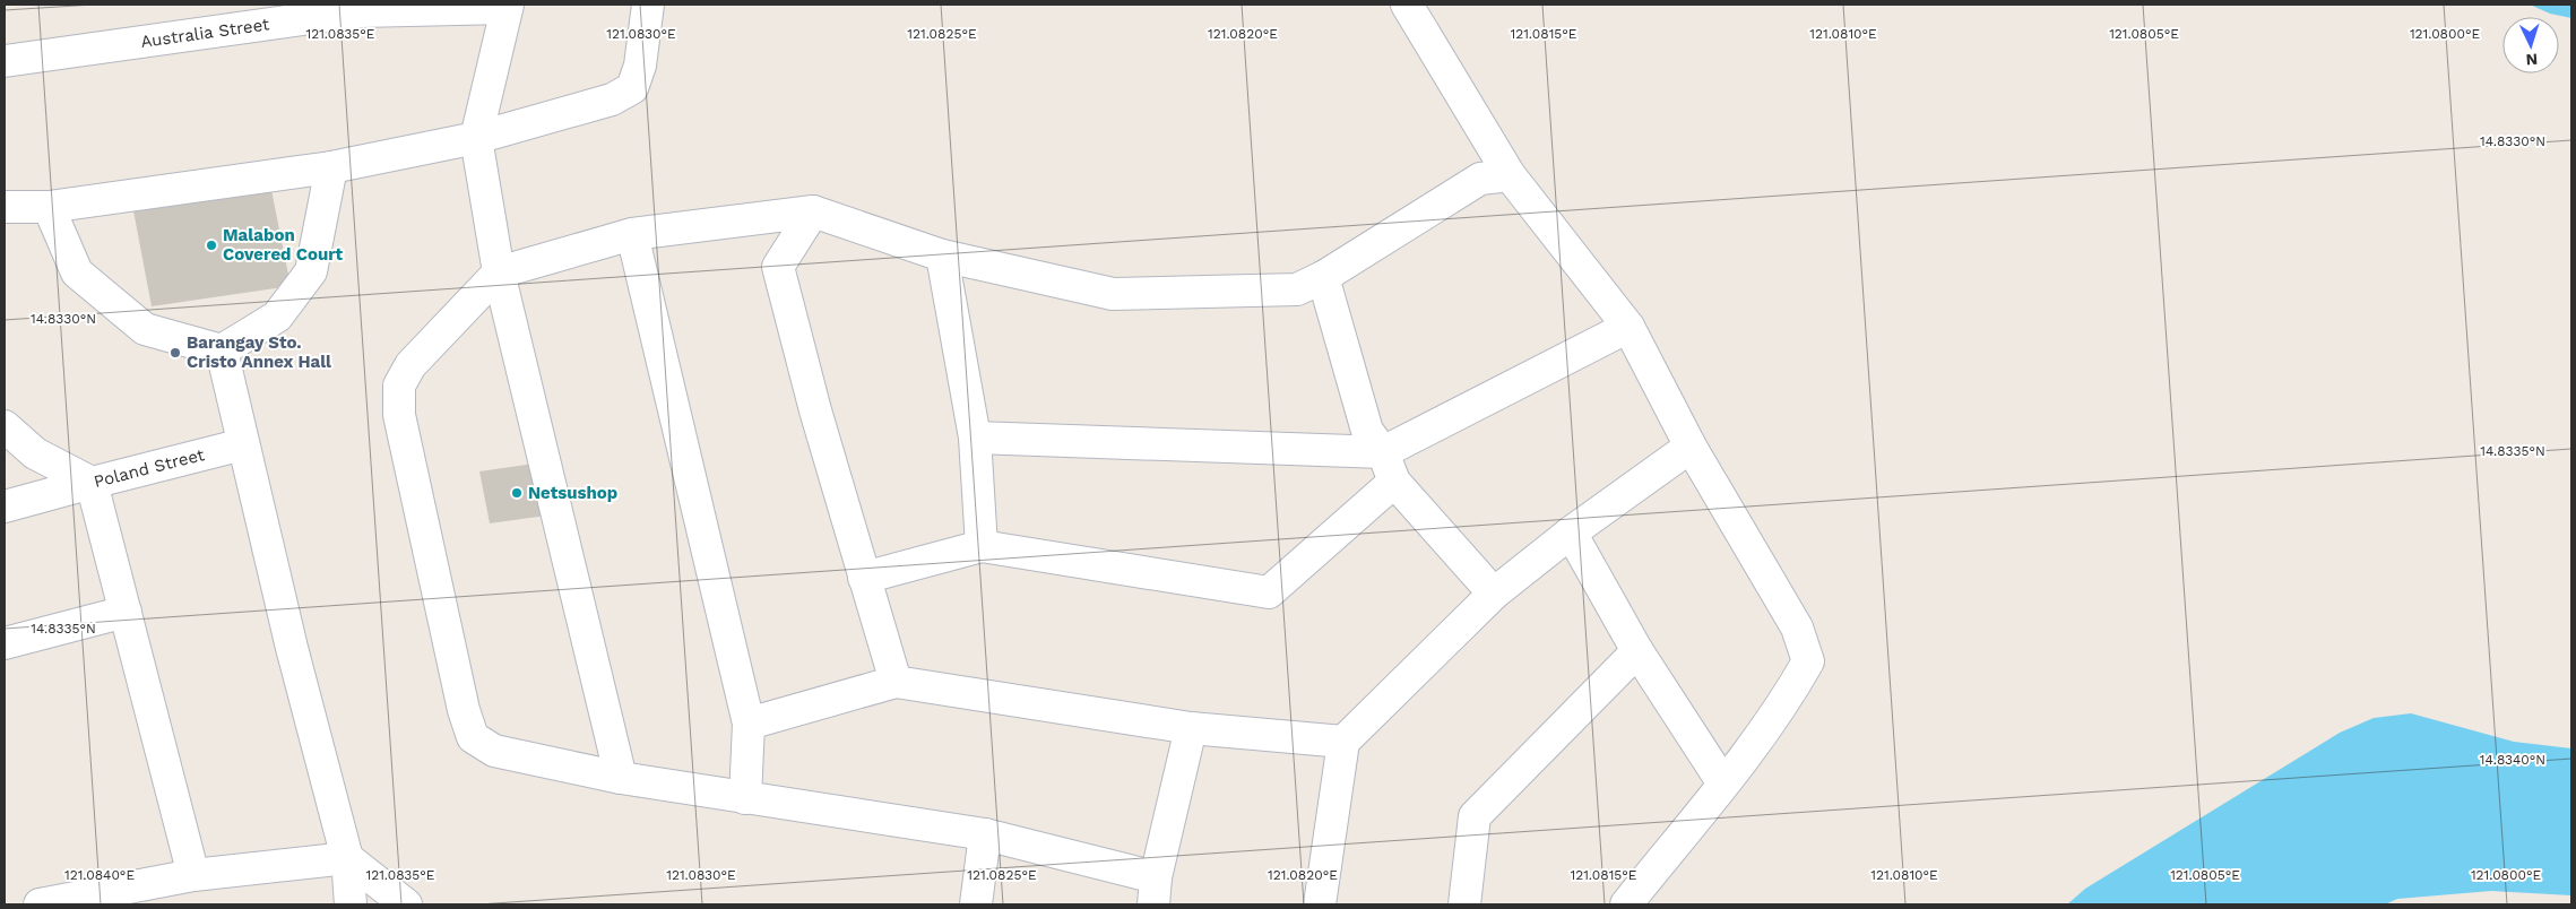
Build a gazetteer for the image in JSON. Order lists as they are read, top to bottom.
{
  "streets": {
    "street": ["Australia Street", "Poland Street"]
  },
  "places": ["Malabon Covered Court", "Barangay Sto. Cristo Annex Hall", "Netsushop"],
  "north": "bottom",
  "coordinates": [
    "121.0835°E",
    "121.0830°E",
    "121.0825°E",
    "121.0820°E",
    "121.0815°E",
    "121.0810°E",
    "121.0805°E",
    "121.0800°E",
    "14.8330°N",
    "14.8335°N",
    "14.8340°N",
    "121.0840°E"
  ]
}
